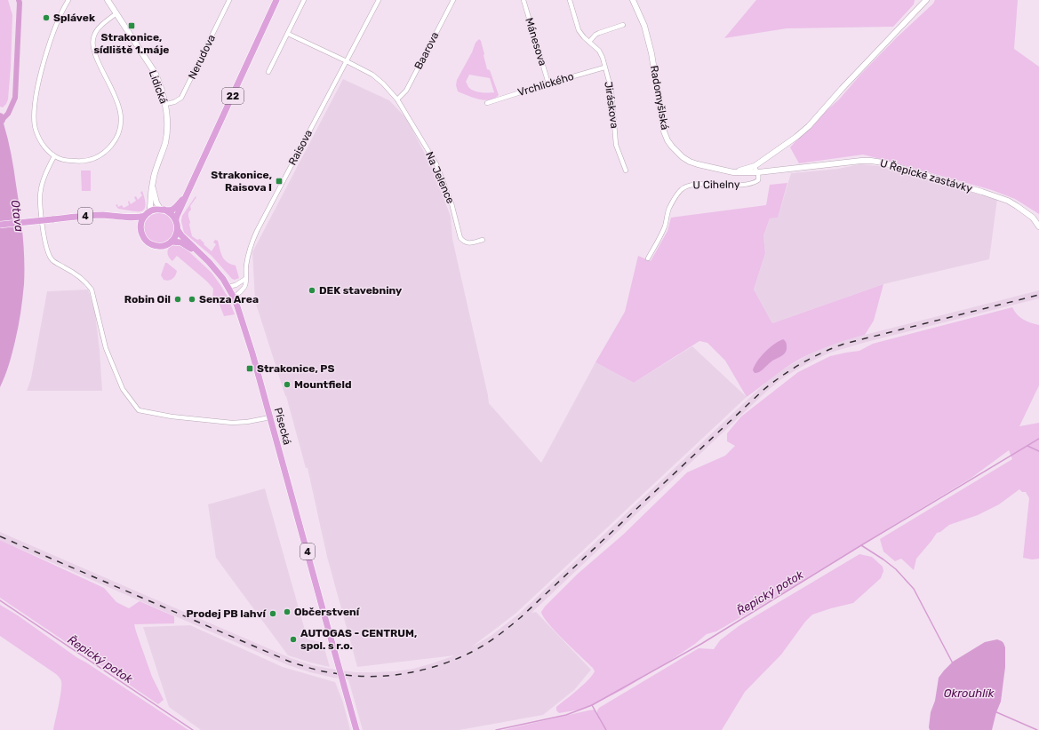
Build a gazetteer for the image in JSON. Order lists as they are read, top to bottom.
{
  "streets": {
    "main road": [
      "Lidická",
      "22",
      "Radomyšlská",
      "U Řepické zastávky",
      "4",
      "Písecká"
    ],
    "street": [
      "Mánesova",
      "Baarova",
      "Nerudova",
      "Vrchlického",
      "Jiráskova",
      "Raisova",
      "Na Jelence",
      "U Cihelny"
    ]
  },
  "crossings": [
    ["Mánesova", "Vrchlického"],
    ["Baarova", "Na Jelence"],
    ["Nerudova", "Lidická"],
    ["Vrchlického", "Jiráskova"],
    ["Lidická", "22"],
    ["Lidická", "4"],
    ["Lidická", "Písecká"],
    ["22", "4"],
    ["22", "Písecká"],
    ["Radomyšlská", "U Řepické zastávky"],
    ["Radomyšlská", "U Cihelny"],
    ["Raisova", "Na Jelence"],
    ["Raisova", "Písecká"],
    ["U Řepické zastávky", "U Cihelny"],
    ["4", "Písecká"]
  ],
  "water": ["Otava", "Řepický potok", "Okrouhlík"],
  "places": {
    "other": [
      "Splávek",
      "DEK stavebniny",
      "Robin Oil",
      "Senza Area",
      "Mountfield",
      "Občerstvení",
      "Prodej PB lahví",
      "AUTOGAS - CENTRUM, spol. s r.o."
    ],
    "transit": ["Strakonice, sídliště 1.máje", "Strakonice, Raisova I", "Strakonice, PS"]
  }
}
